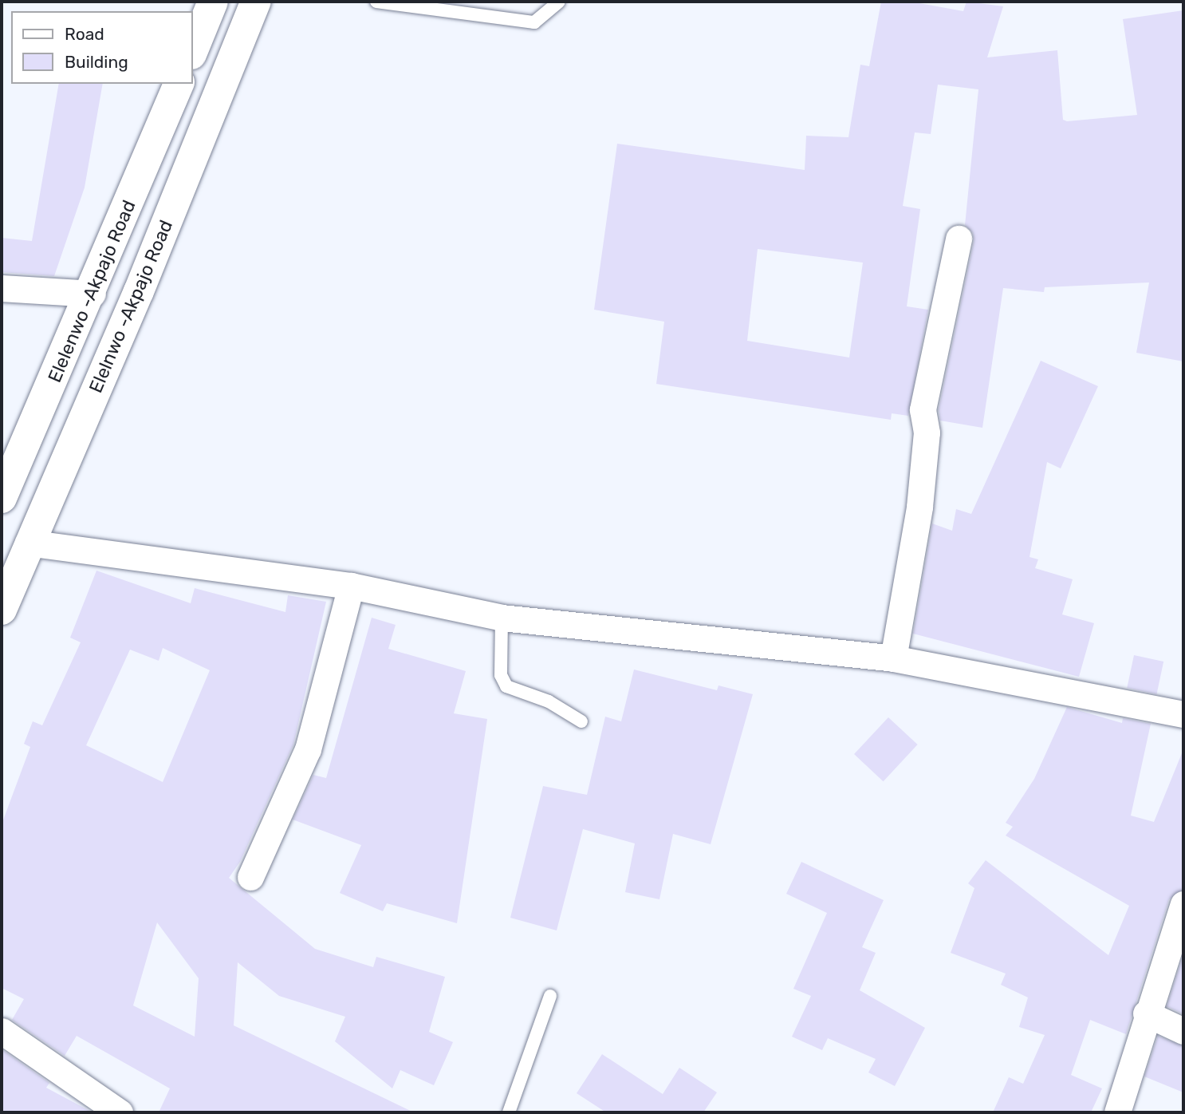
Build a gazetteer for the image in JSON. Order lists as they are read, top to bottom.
{
  "streets": {
    "main road": ["Elelenwo -Akpajo Road", "Elelnwo -Akpajo Road"]
  },
  "legend": ["Road", "Building"]
}
